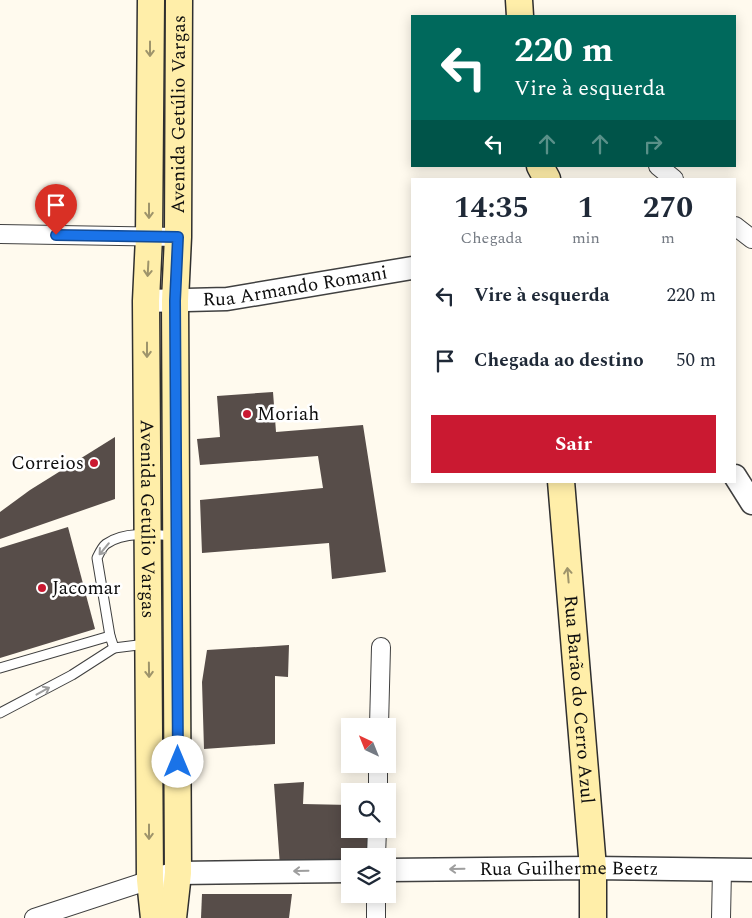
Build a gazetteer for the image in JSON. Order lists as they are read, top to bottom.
{
  "streets": {
    "main road": ["Avenida Getúlio Vargas", "Rua Barão do Cerro Azul"],
    "street": ["Rua Armando Romani", "Rua Guilherme Beetz"]
  },
  "crossings": [
    ["Avenida Getúlio Vargas", "Rua Armando Romani"],
    ["Rua Barão do Cerro Azul", "Rua Guilherme Beetz"]
  ],
  "one_way": ["Rua Barão do Cerro Azul", "Rua Guilherme Beetz"],
  "places": ["Moriah", "Correios", "Jacomar"],
  "north": "top left",
  "page": {
    "turn": ["220 m", "Vire à esquerda"],
    "eta": [
      "14:35",
      "Chegada",
      "1",
      "min",
      "270",
      "m"
    ],
    "list": [
      {
        "name": "Vire à esquerda",
        "value": "220 m"
      },
      {
        "name": "Chegada ao destino",
        "value": "50 m"
      }
    ],
    "buttons": "Sair"
  }
}
